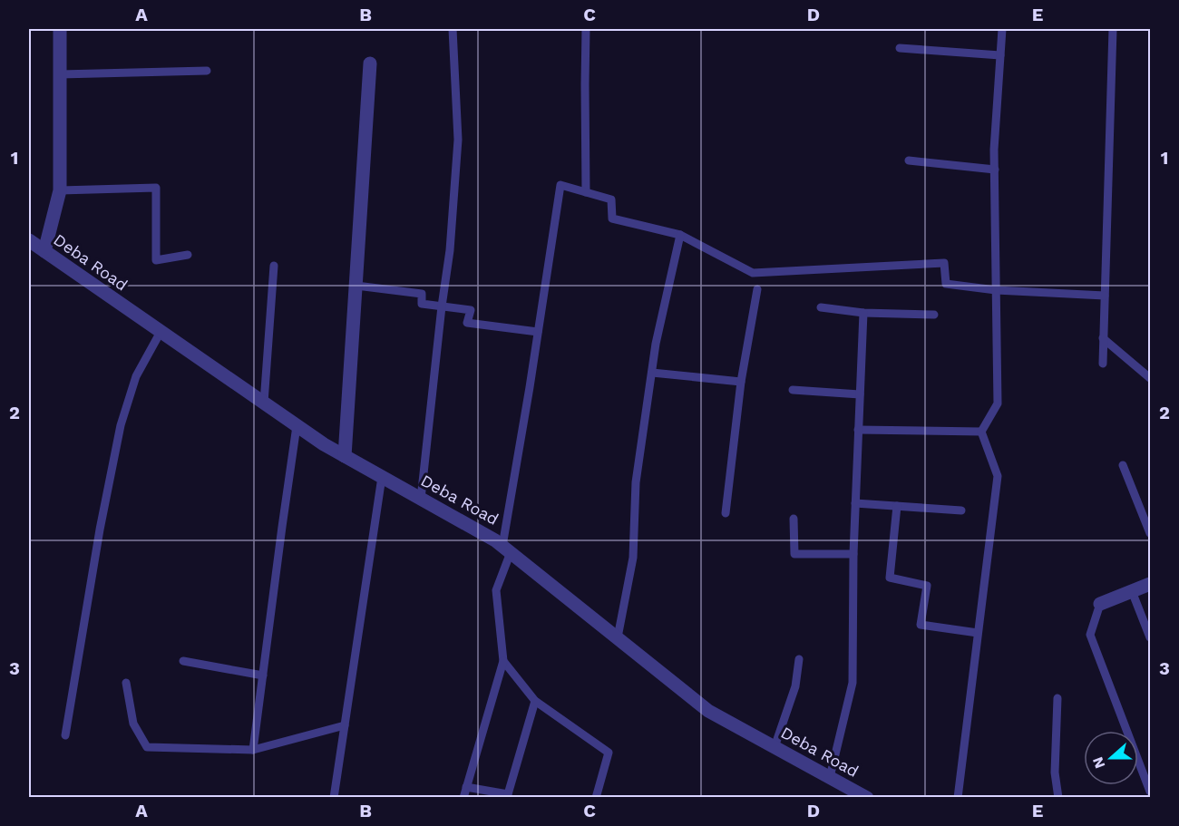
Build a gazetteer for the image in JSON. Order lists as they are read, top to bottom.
{
  "streets": {
    "street": ["Deba Road"]
  },
  "north": "left",
  "grid": {
    "columns": [
      "A",
      "B",
      "C",
      "D",
      "E"
    ],
    "rows": ["1", "2", "3"]
  }
}
